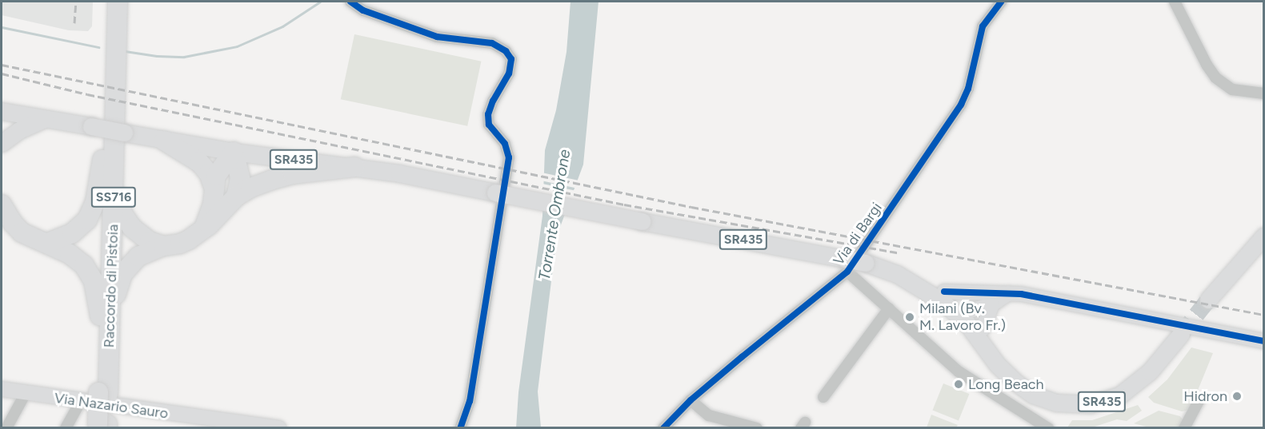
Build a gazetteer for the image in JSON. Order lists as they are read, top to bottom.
{
  "streets": {
    "highway": ["SS716", "Raccordo di Pistoia"],
    "main road": ["SR435"],
    "street": ["Via di Bargi", "Via Nazario Sauro"]
  },
  "crossings": [
    ["SR435", "Via di Bargi"]
  ],
  "water": ["Torrente Ombrone"],
  "places": ["Milani (Bv. M. Lavoro Fr.)", "Long Beach", "Hidron"]
}
